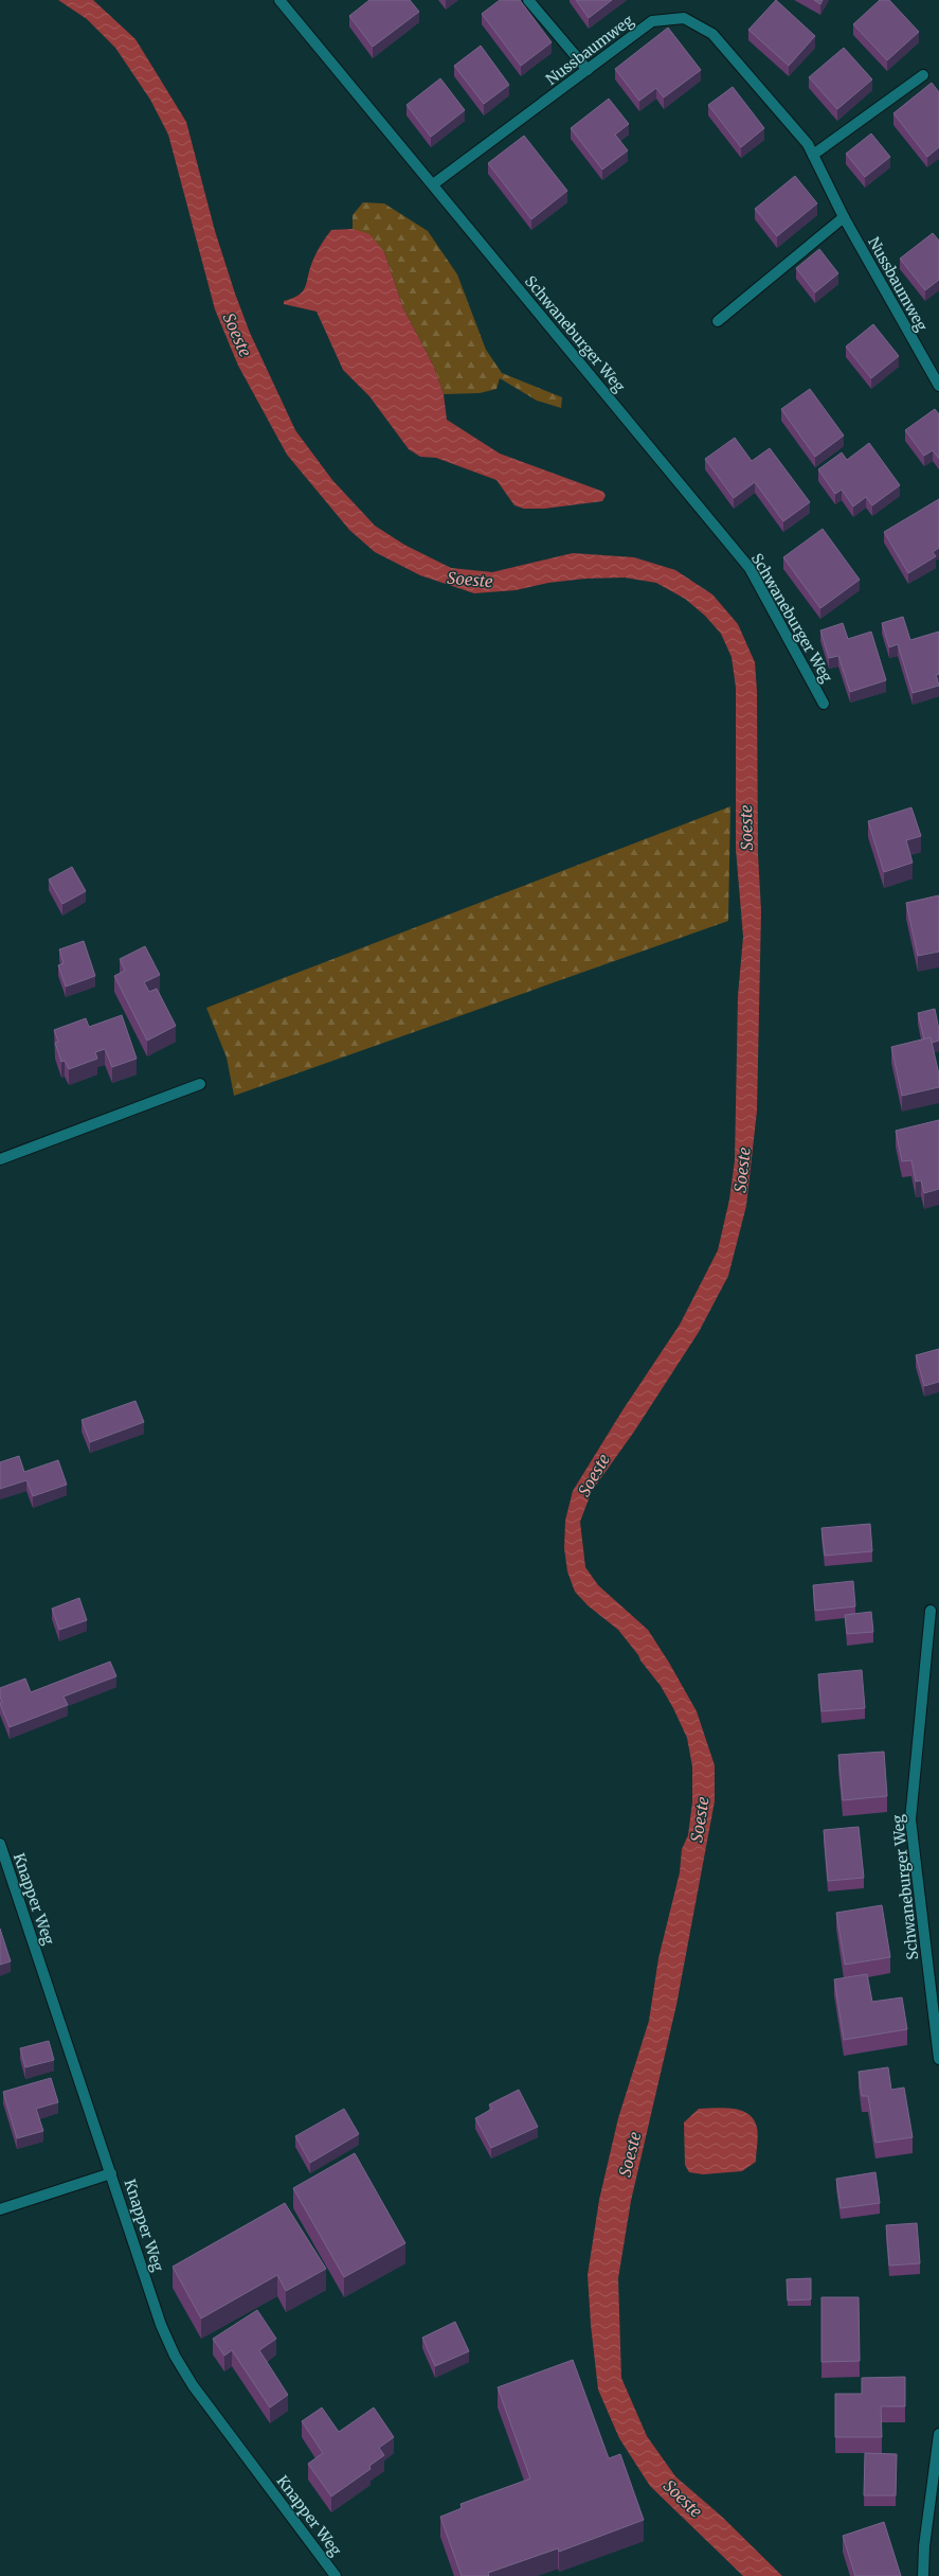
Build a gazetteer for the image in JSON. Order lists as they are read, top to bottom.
{
  "streets": {
    "street": ["Nussbaumweg", "Schwaneburger Weg", "Knapper Weg"]
  },
  "crossings": [
    ["Nussbaumweg", "Schwaneburger Weg"]
  ],
  "water": ["Soeste"]
}
